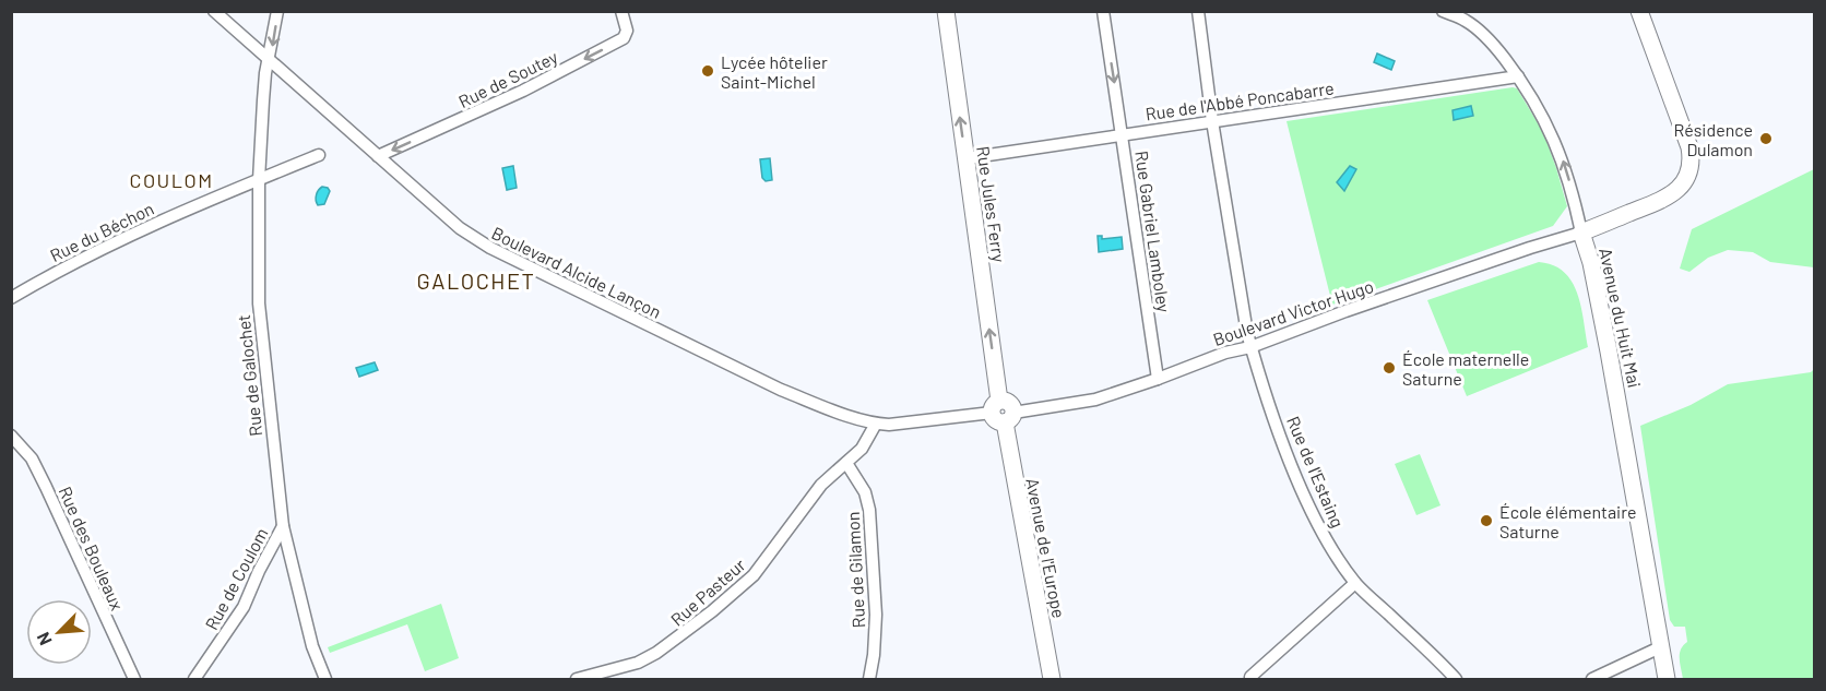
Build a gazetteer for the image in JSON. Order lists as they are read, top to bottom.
{
  "streets": {
    "main road": ["Rue Jules Ferry", "Avenue du Huit Mai", "Avenue de l'Europe"],
    "street": [
      "Rue de Soutey",
      "Rue de l'Abbé Poncabarre",
      "Rue du Béchon",
      "Rue Gabriel Lamboley",
      "Boulevard Alcide Lançon",
      "Boulevard Victor Hugo",
      "Rue de Galochet",
      "Rue de l'Estaing",
      "Rue des Bouleaux",
      "Rue de Gilamon",
      "Rue de Coulom",
      "Rue Pasteur"
    ]
  },
  "crossings": [
    ["Rue de Soutey", "Boulevard Alcide Lançon"],
    ["Rue de l'Abbé Poncabarre", "Rue Jules Ferry"],
    ["Rue de l'Abbé Poncabarre", "Rue Gabriel Lamboley"],
    ["Rue de l'Abbé Poncabarre", "Avenue du Huit Mai"],
    ["Rue de l'Abbé Poncabarre", "Rue de l'Estaing"],
    ["Rue Jules Ferry", "Boulevard Alcide Lançon"],
    ["Rue Jules Ferry", "Boulevard Victor Hugo"],
    ["Rue Jules Ferry", "Avenue de l'Europe"],
    ["Rue du Béchon", "Rue de Galochet"],
    ["Rue Gabriel Lamboley", "Boulevard Victor Hugo"],
    ["Boulevard Alcide Lançon", "Boulevard Victor Hugo"],
    ["Boulevard Alcide Lançon", "Rue de Galochet"],
    ["Boulevard Alcide Lançon", "Avenue de l'Europe"],
    ["Boulevard Alcide Lançon", "Rue Pasteur"],
    ["Boulevard Victor Hugo", "Avenue du Huit Mai"],
    ["Boulevard Victor Hugo", "Rue de l'Estaing"],
    ["Boulevard Victor Hugo", "Avenue de l'Europe"],
    ["Rue de Galochet", "Rue de Coulom"],
    ["Rue de Gilamon", "Rue Pasteur"]
  ],
  "one_way": ["Rue de Soutey", "Rue Jules Ferry"],
  "districts": ["COULOM", "GALOCHET"],
  "places": [
    "Lycée hôtelier Saint-Michel",
    "Résidence Dulamon",
    "École maternelle Saturne",
    "École élémentaire Saturne"
  ],
  "north": "bottom left"
}
